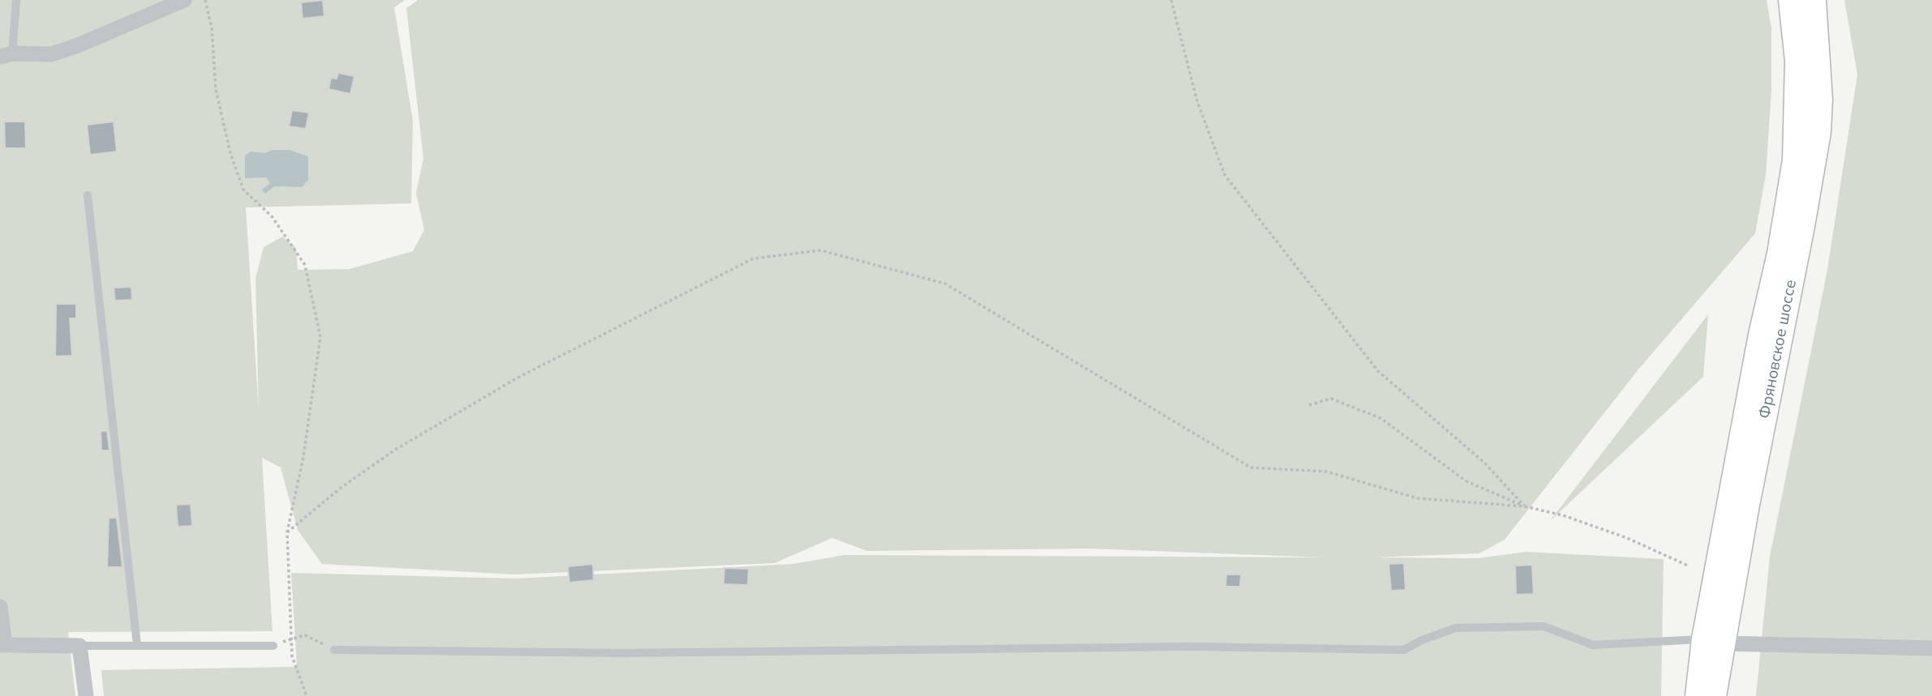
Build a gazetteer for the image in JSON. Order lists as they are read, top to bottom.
{
  "streets": {
    "main road": ["Фряновское шоссе"]
  }
}
